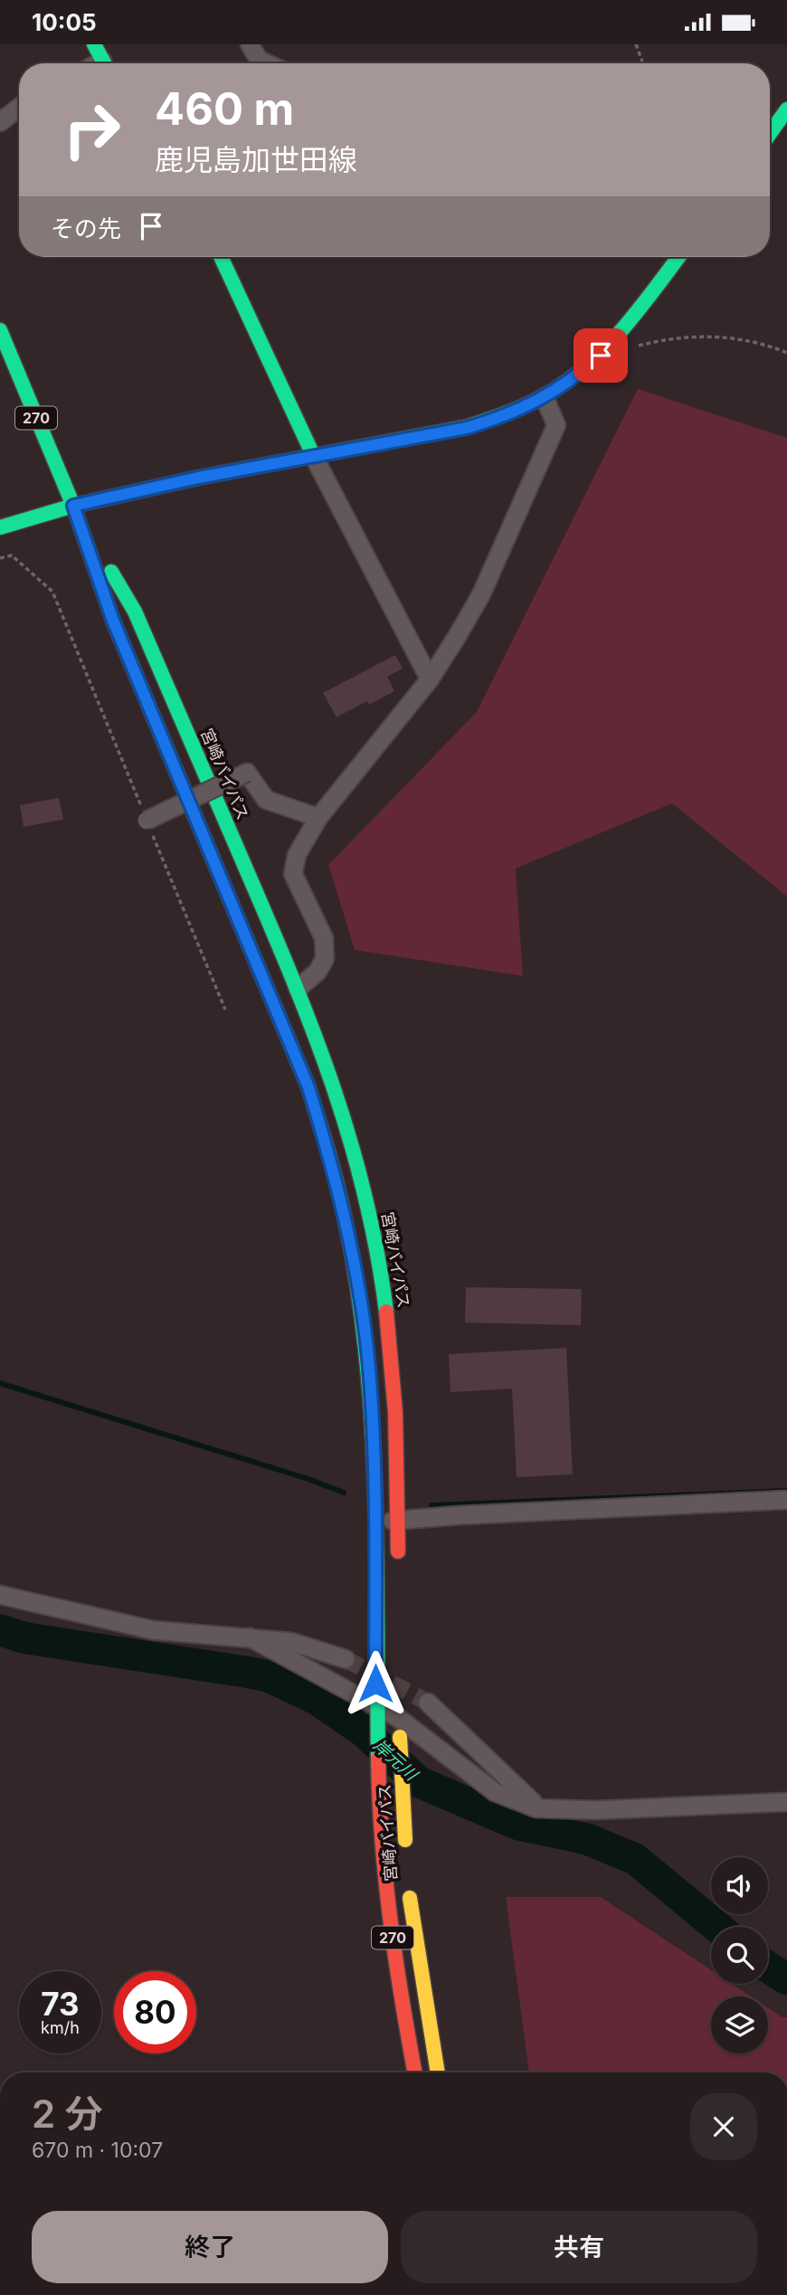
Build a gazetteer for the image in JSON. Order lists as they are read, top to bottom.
{
  "streets": {
    "main road": ["270", "宮崎バイパス"]
  },
  "water": ["岸元川"],
  "page": {
    "status": "10:05",
    "turn": ["460 m", "鹿児島加世田線"],
    "then": "その先",
    "speed": "73 km/h",
    "limit": "80",
    "heading": ["2 分", "670 m · 10:07"],
    "buttons": ["終了", "共有"]
  }
}
